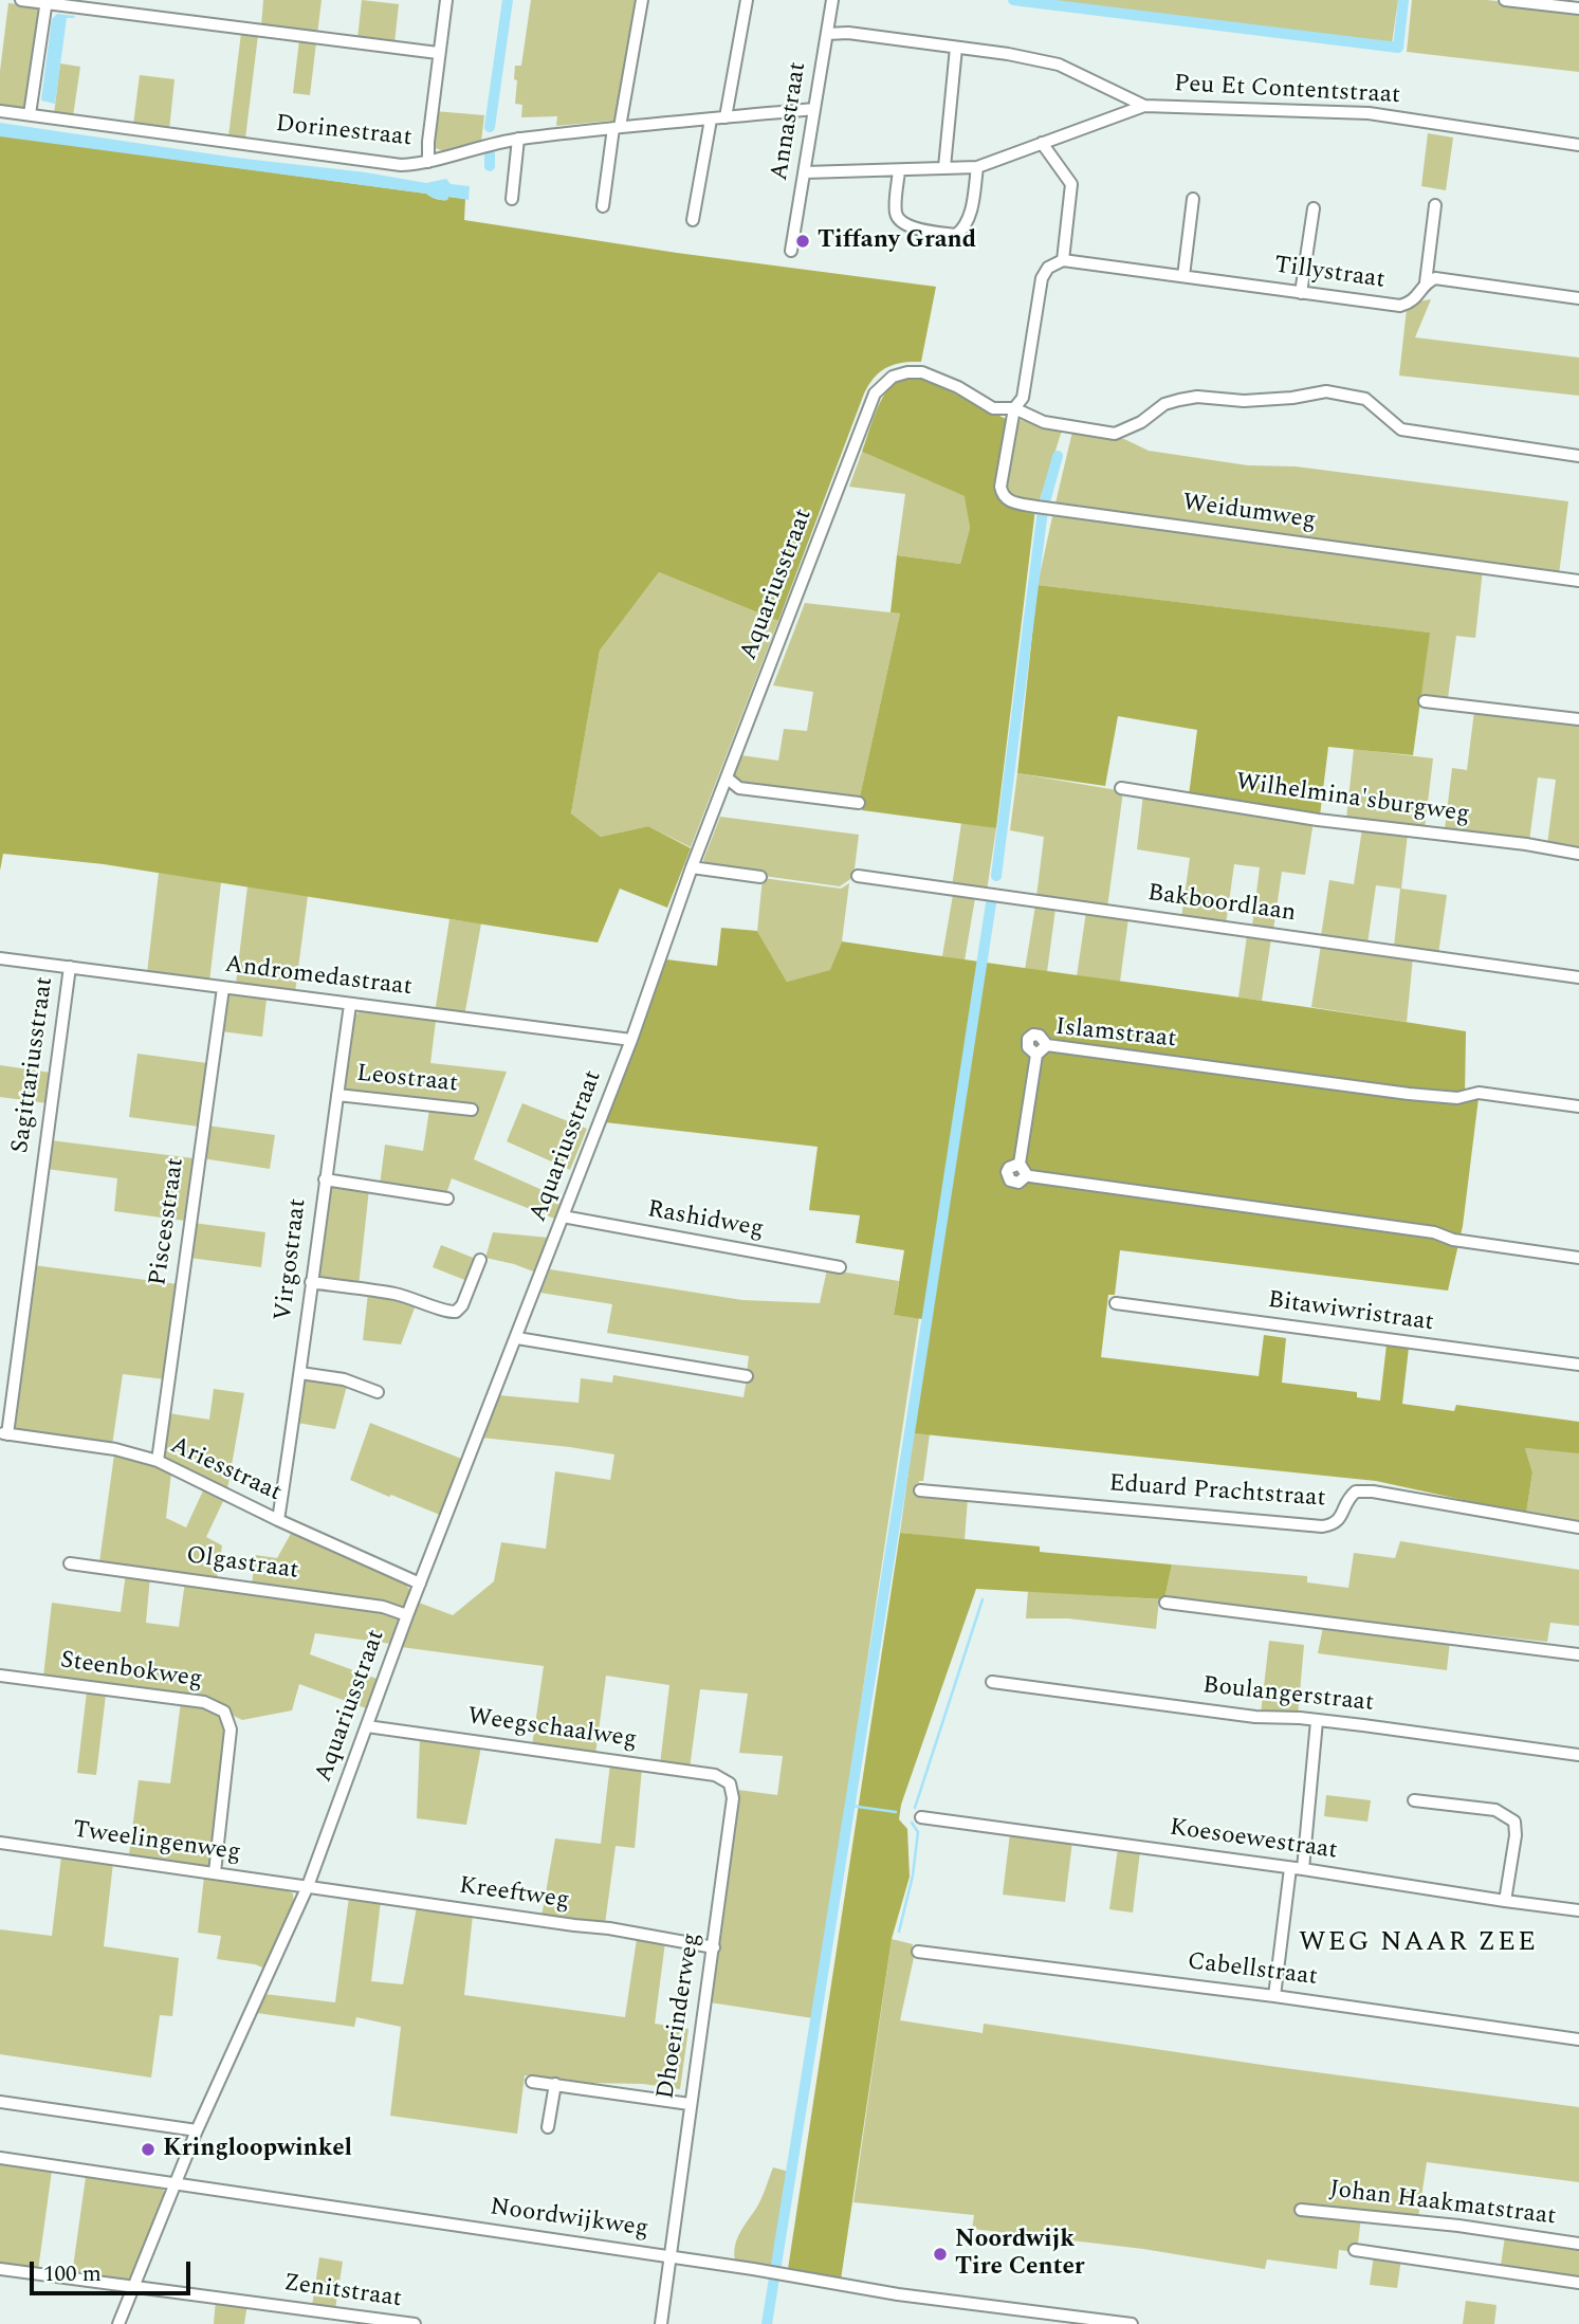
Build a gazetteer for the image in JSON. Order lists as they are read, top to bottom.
{
  "streets": {
    "street": [
      "Peu Et Contentstraat",
      "Annastraat",
      "Dorinestraat",
      "Tillystraat",
      "Weidumweg",
      "Aquariusstraat",
      "Wilhelmina'sburgweg",
      "Bakboordlaan",
      "Andromedastraat",
      "Islamstraat",
      "Sagittariusstraat",
      "Leostraat",
      "Rashidweg",
      "Piscesstraat",
      "Virgostraat",
      "Bitawiwristraat",
      "Ariesstraat",
      "Eduard Prachtstraat",
      "Olgastraat",
      "Steenbokweg",
      "Boulangerstraat",
      "Weegschaalweg",
      "Koesoewestraat",
      "Tweelingenweg",
      "Kreeftweg",
      "Cabellstraat",
      "Dhoerinderweg",
      "Johan Haakmatstraat",
      "Noordwijkweg",
      "Zenitstraat"
    ]
  },
  "crossings": [
    ["Annastraat", "Dorinestraat"],
    ["Weidumweg", "Aquariusstraat"],
    ["Aquariusstraat", "Andromedastraat"],
    ["Aquariusstraat", "Rashidweg"],
    ["Aquariusstraat", "Ariesstraat"],
    ["Aquariusstraat", "Olgastraat"],
    ["Aquariusstraat", "Weegschaalweg"],
    ["Aquariusstraat", "Tweelingenweg"],
    ["Aquariusstraat", "Kreeftweg"],
    ["Aquariusstraat", "Noordwijkweg"],
    ["Aquariusstraat", "Zenitstraat"],
    ["Andromedastraat", "Sagittariusstraat"],
    ["Andromedastraat", "Piscesstraat"],
    ["Andromedastraat", "Virgostraat"],
    ["Sagittariusstraat", "Ariesstraat"],
    ["Leostraat", "Virgostraat"],
    ["Piscesstraat", "Ariesstraat"],
    ["Virgostraat", "Ariesstraat"],
    ["Steenbokweg", "Tweelingenweg"],
    ["Weegschaalweg", "Dhoerinderweg"],
    ["Tweelingenweg", "Kreeftweg"],
    ["Kreeftweg", "Dhoerinderweg"],
    ["Dhoerinderweg", "Noordwijkweg"]
  ],
  "districts": ["WEG NAAR ZEE"],
  "places": ["Tiffany Grand", "Kringloopwinkel", "Noordwijk Tire Center"],
  "scale_bar": "100 m"
}
